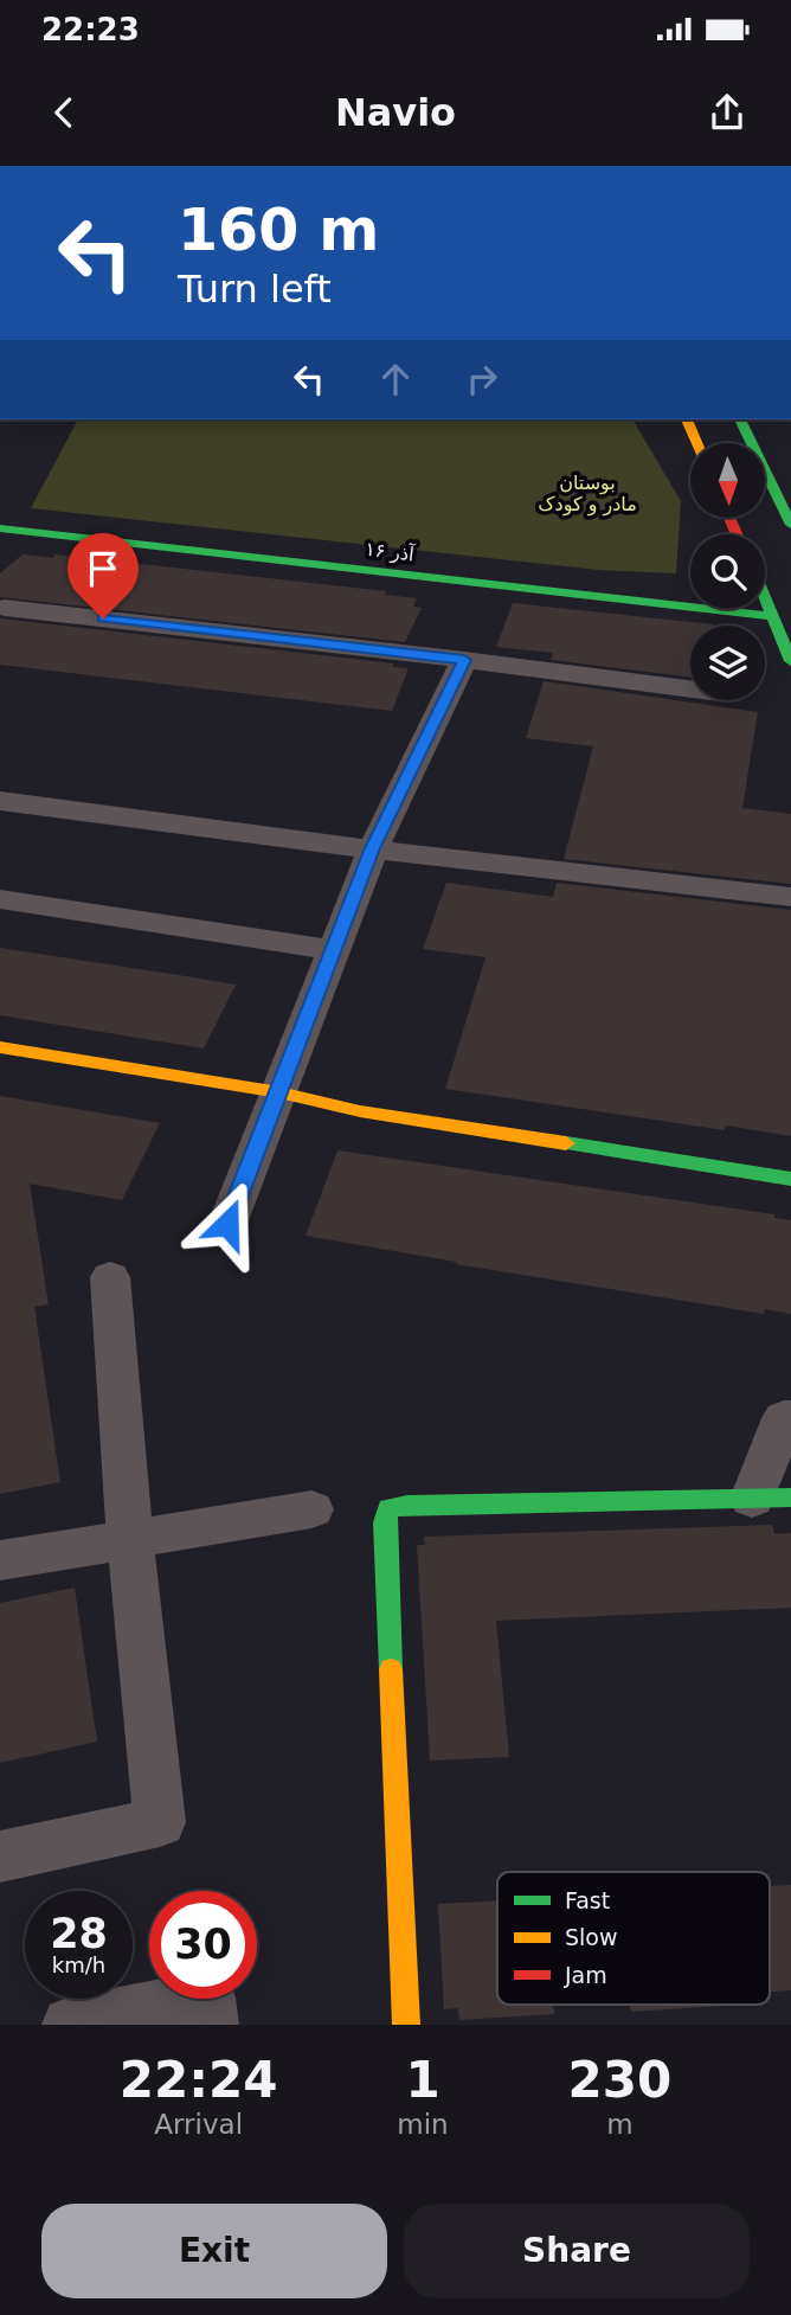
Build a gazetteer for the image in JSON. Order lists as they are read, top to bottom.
{
  "streets": {
    "street": ["۱۶ آذر"]
  },
  "parks": ["بوستان مادر و کودک"],
  "legend": ["Fast", "Slow", "Jam"],
  "north": "bottom",
  "page": {
    "status": "22:23",
    "header": "Navio",
    "turn": ["160 m", "Turn left"],
    "speed": "28 km/h",
    "limit": "30",
    "eta": [
      "22:24",
      "Arrival",
      "1",
      "min",
      "230",
      "m"
    ],
    "buttons": ["Exit", "Share"]
  }
}
